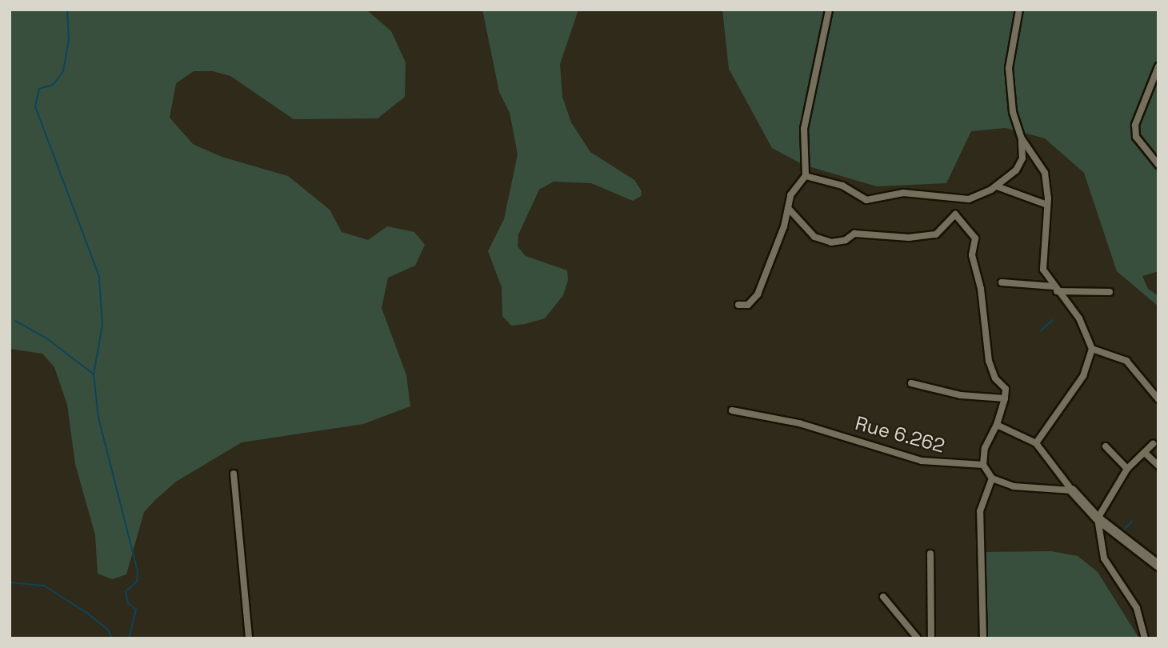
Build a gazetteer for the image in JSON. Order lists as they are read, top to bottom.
{
  "streets": {
    "street": ["Rue 6.262"]
  }
}
